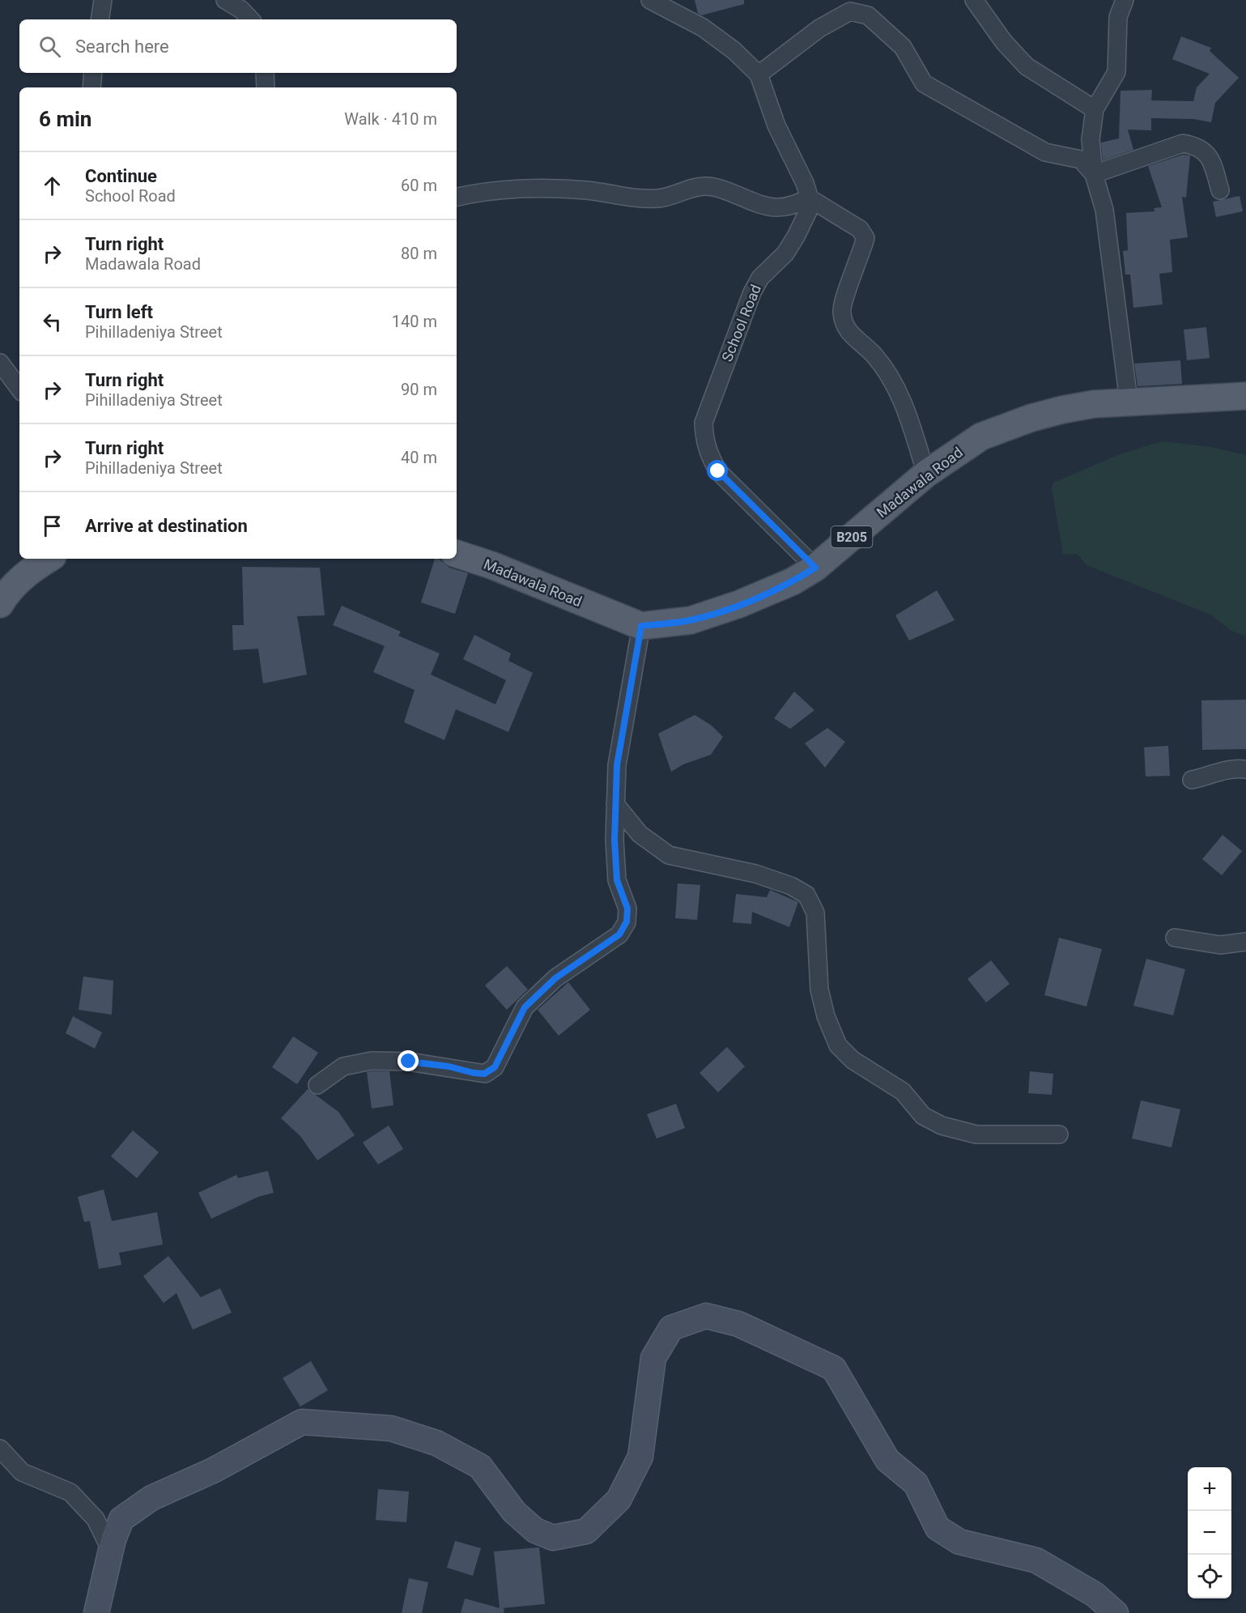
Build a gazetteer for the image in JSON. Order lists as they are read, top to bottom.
{
  "streets": {
    "main road": ["Madawala Road", "B205"],
    "street": ["School Road"]
  },
  "crossings": [
    ["School Road", "Madawala Road"]
  ],
  "page": {
    "search": "Search here",
    "heading": ["6 min", "Walk · 410 m"],
    "list": [
      ["Continue", "School Road", "60 m"],
      ["Turn right", "Madawala Road", "80 m"],
      ["Turn left", "Pihilladeniya Street", "140 m"],
      ["Turn right", "Pihilladeniya Street", "90 m"],
      ["Turn right", "Pihilladeniya Street", "40 m"],
      "Arrive at destination"
    ],
    "map_buttons": ["+", "−"]
  }
}
